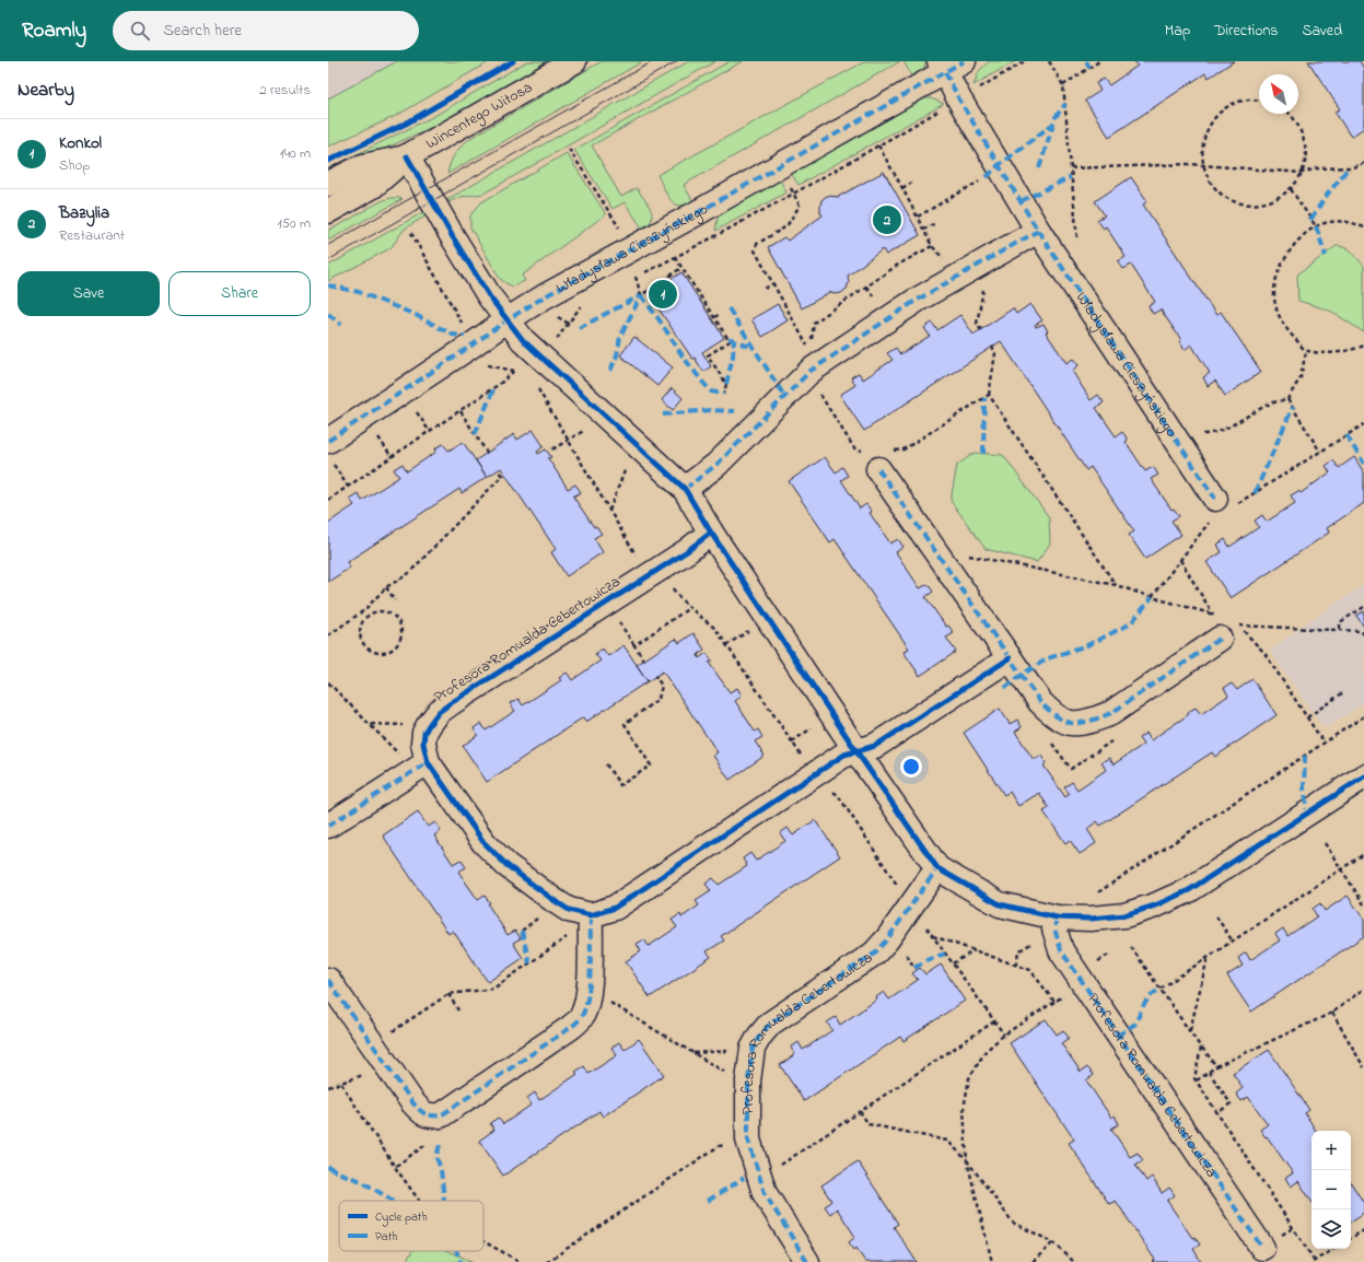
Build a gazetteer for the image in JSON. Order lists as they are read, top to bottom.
{
  "streets": {
    "street": ["Wincentego Witosa", "Władysława Cieszyńskiego", "Profesora Romualda Cebertowicza"]
  },
  "legend": ["Cycle path", "Path"],
  "north": "top left",
  "page": {
    "header": "Roamly",
    "search": "Search here",
    "nav": ["Map", "Directions", "Saved"],
    "heading": ["Nearby", "2 results"],
    "list": [
      {
        "mark": "1",
        "name": "Konkol",
        "note": "Shop",
        "value": "140 m"
      },
      {
        "mark": "2",
        "name": "Bazylia",
        "note": "Restaurant",
        "value": "150 m"
      }
    ],
    "pins": ["2", "1"],
    "buttons": ["Save", "Share"],
    "map_buttons": ["+", "−"]
  }
}
